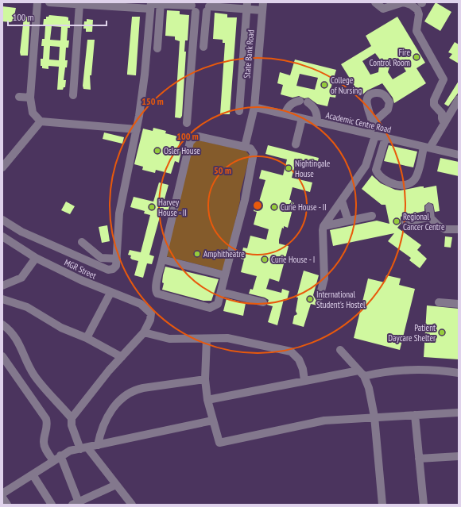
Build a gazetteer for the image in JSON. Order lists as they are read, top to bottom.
{
  "streets": {
    "street": ["State Bank Road", "Academic Centre Road", "MGR Street"]
  },
  "crossings": [
    ["State Bank Road", "Academic Centre Road"]
  ],
  "places": [
    "Fire Control Room",
    "College of Nursing",
    "Osler House",
    "Nightingale House",
    "Harvey House - II",
    "Curie House - II",
    "Regional Cancer Centre",
    "Amphitheatre",
    "Curie House - I",
    "International Student's Hostel",
    "Patient Daycare Shelter"
  ],
  "scale_bar": "100 m",
  "rings": ["150 m", "100 m", "50 m"]
}
